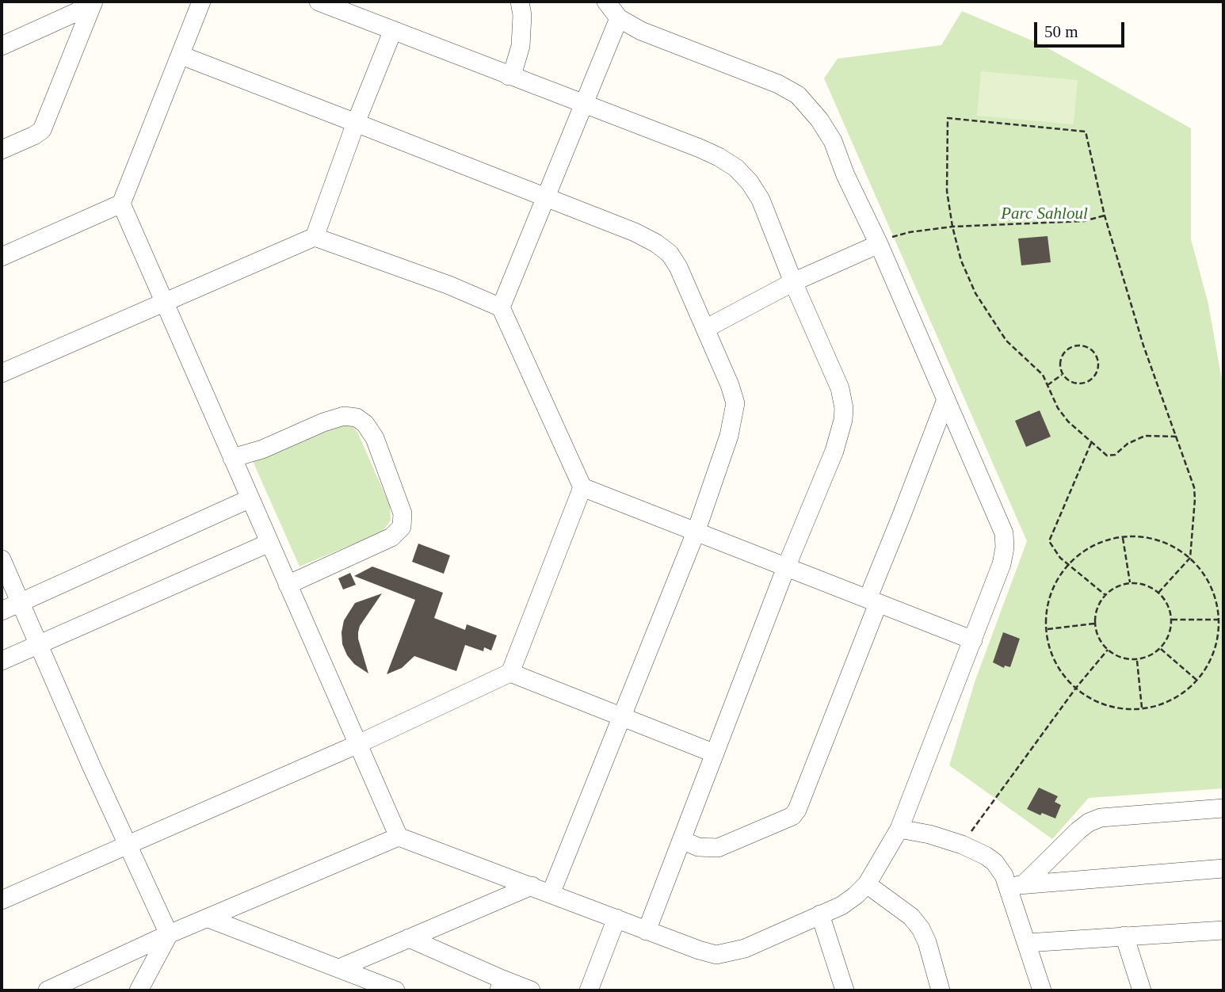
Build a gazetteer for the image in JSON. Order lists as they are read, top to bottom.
{
  "parks": ["Parc Sahloul"],
  "scale_bar": "50 m"
}
